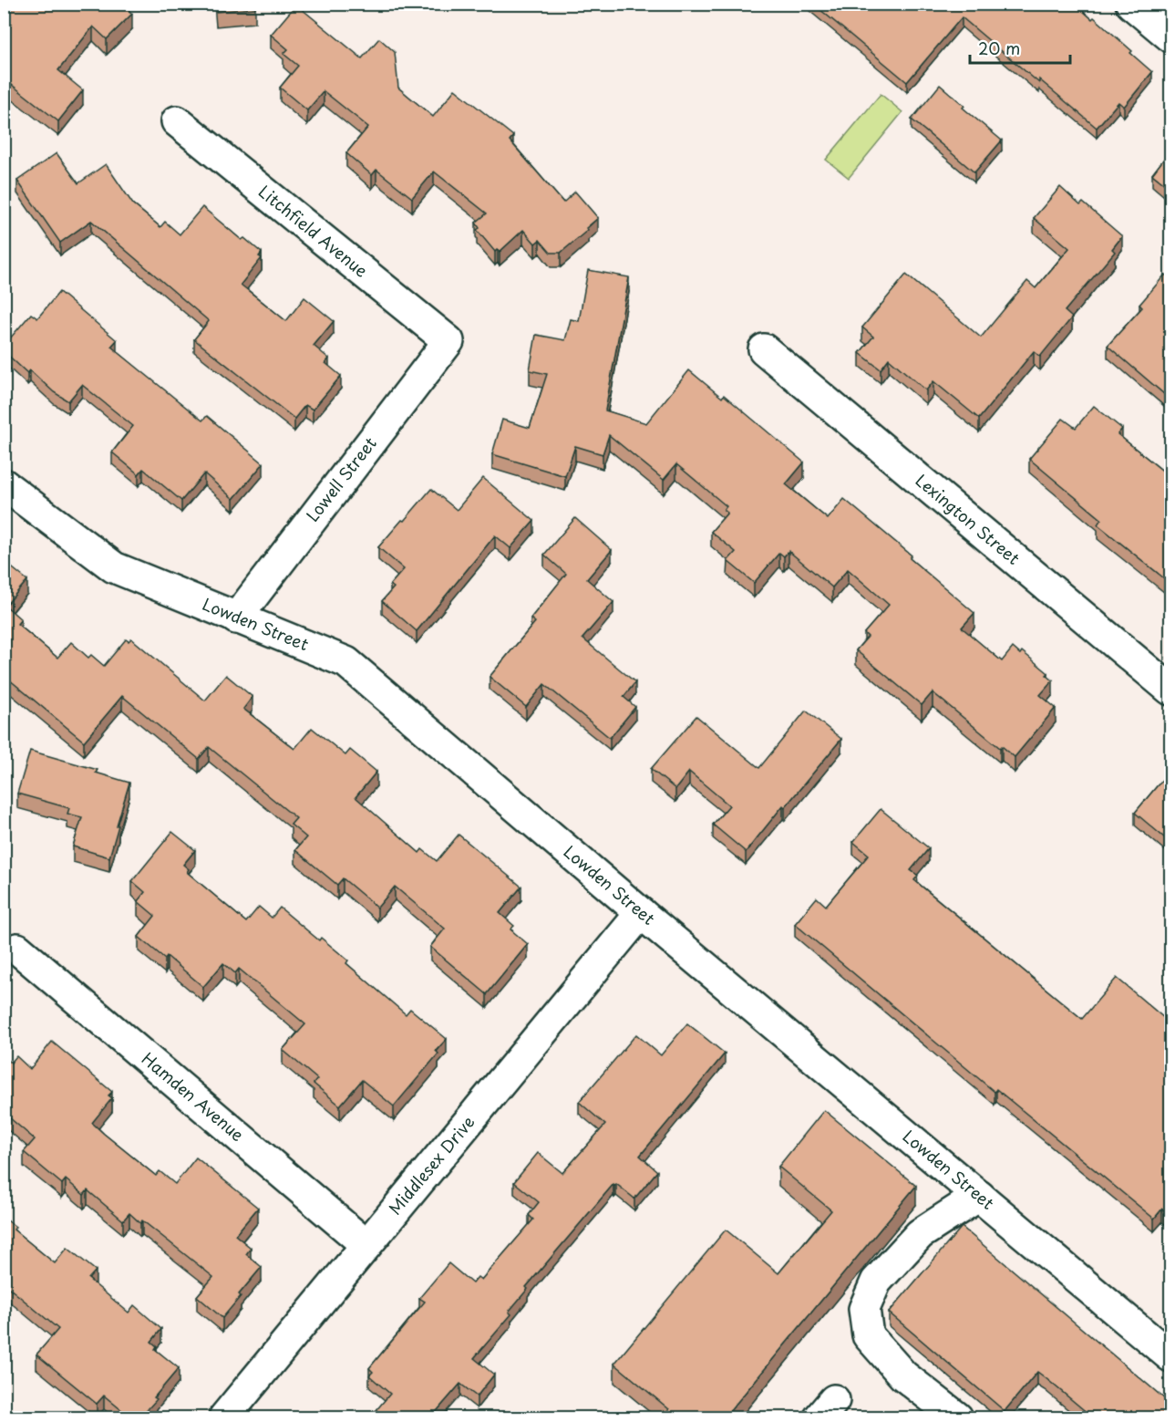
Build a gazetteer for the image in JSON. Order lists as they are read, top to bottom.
{
  "streets": {
    "street": [
      "Litchfield Avenue",
      "Lowell Street",
      "Lexington Street",
      "Lowden Street",
      "Hamden Avenue",
      "Middlesex Drive"
    ]
  },
  "crossings": [
    ["Litchfield Avenue", "Lowell Street"],
    ["Lowell Street", "Lowden Street"],
    ["Lowden Street", "Middlesex Drive"],
    ["Hamden Avenue", "Middlesex Drive"]
  ],
  "scale_bar": "20 m"
}
